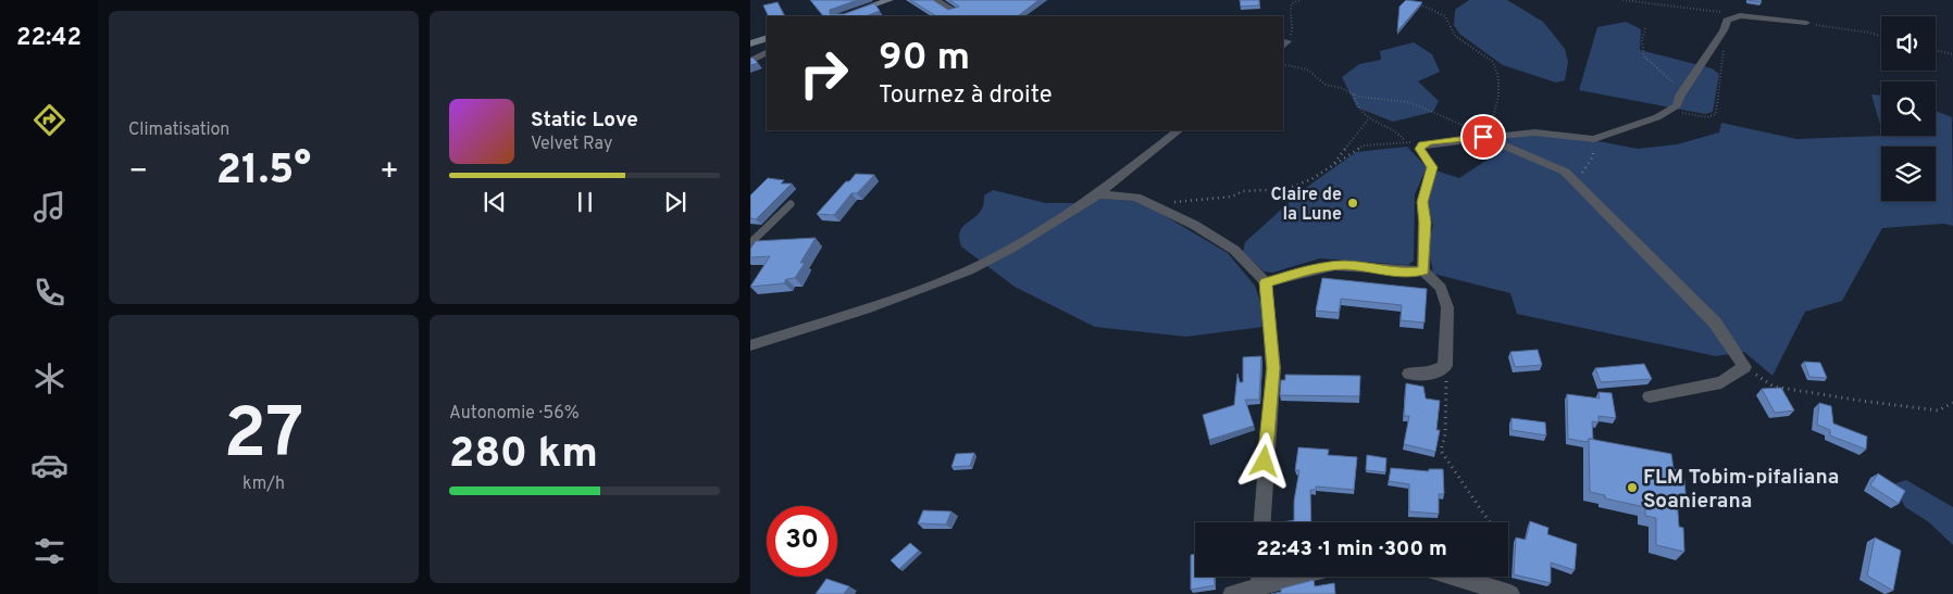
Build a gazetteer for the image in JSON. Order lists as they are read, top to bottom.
{
  "places": ["Claire de la Lune", "FLM Tobim-pifaliana Soanierana"],
  "page": {
    "tabs": "22:42",
    "tile": [
      "Climatisation",
      ["27", "km/h"],
      ["Autonomie · 56%", "280 km"]
    ],
    "turn": ["90 m", "Tournez à droite"],
    "song": ["Static Love", "Velvet Ray"],
    "heat": ["−", "21.5°", "+"],
    "limit": "30",
    "trip": "22:43 · 1 min · 300 m"
  }
}
